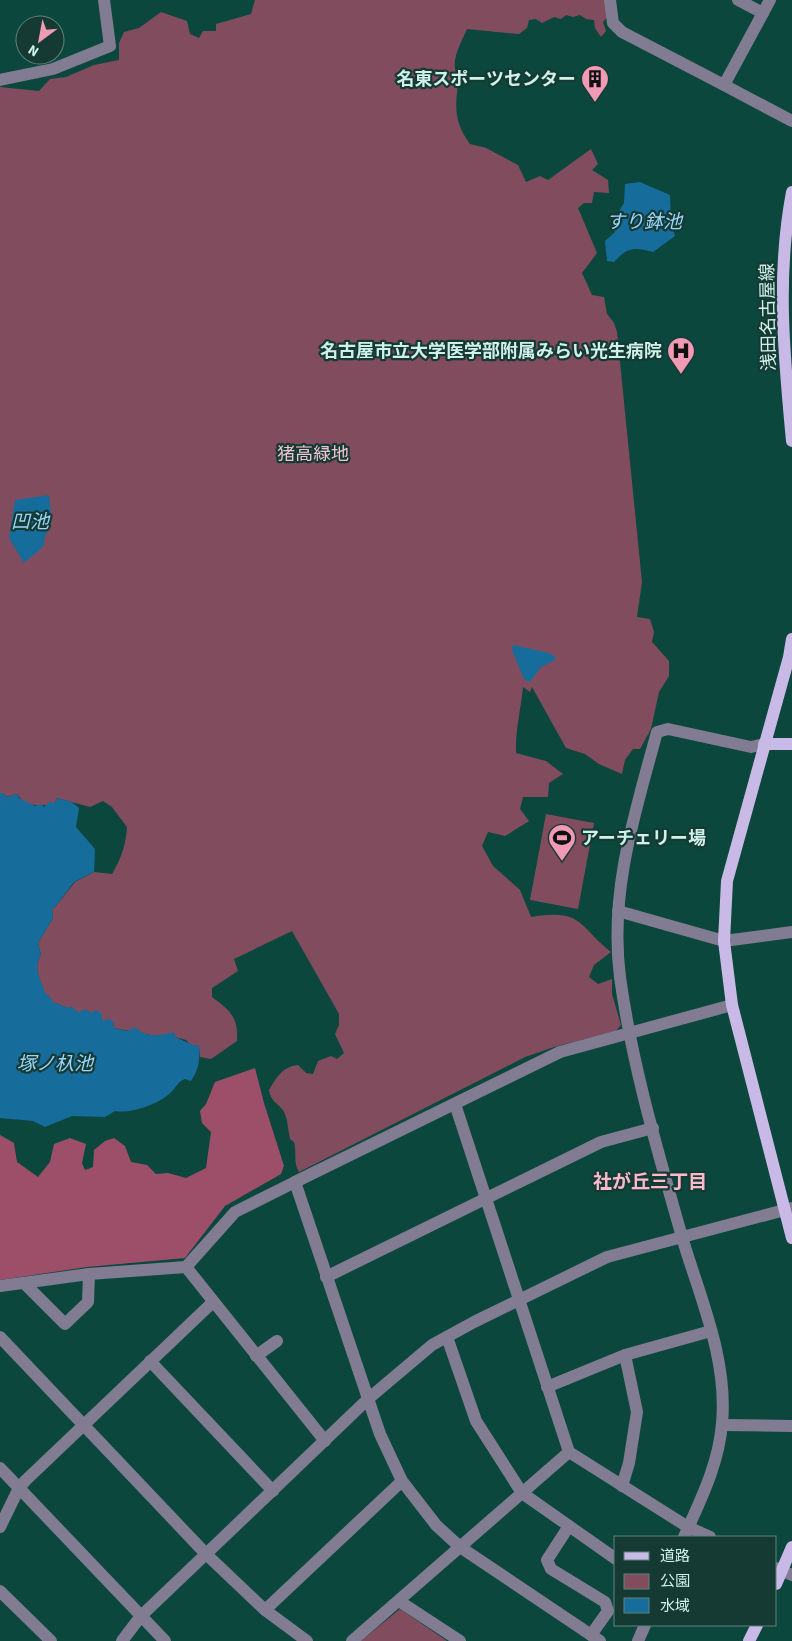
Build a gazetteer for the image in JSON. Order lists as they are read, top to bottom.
{
  "streets": {
    "main road": ["浅田名古屋線"]
  },
  "districts": ["社が丘三丁目"],
  "water": ["すり鉢池", "凹池", "塚ノ杁池"],
  "parks": ["猪高緑地"],
  "places": {
    "building": ["名東スポーツセンター"],
    "hospital": ["名古屋市立大学医学部附属みらい光生病院"],
    "sports": ["アーチェリー場"]
  },
  "legend": ["道路", "公園", "水域"],
  "north": "bottom left"
}
